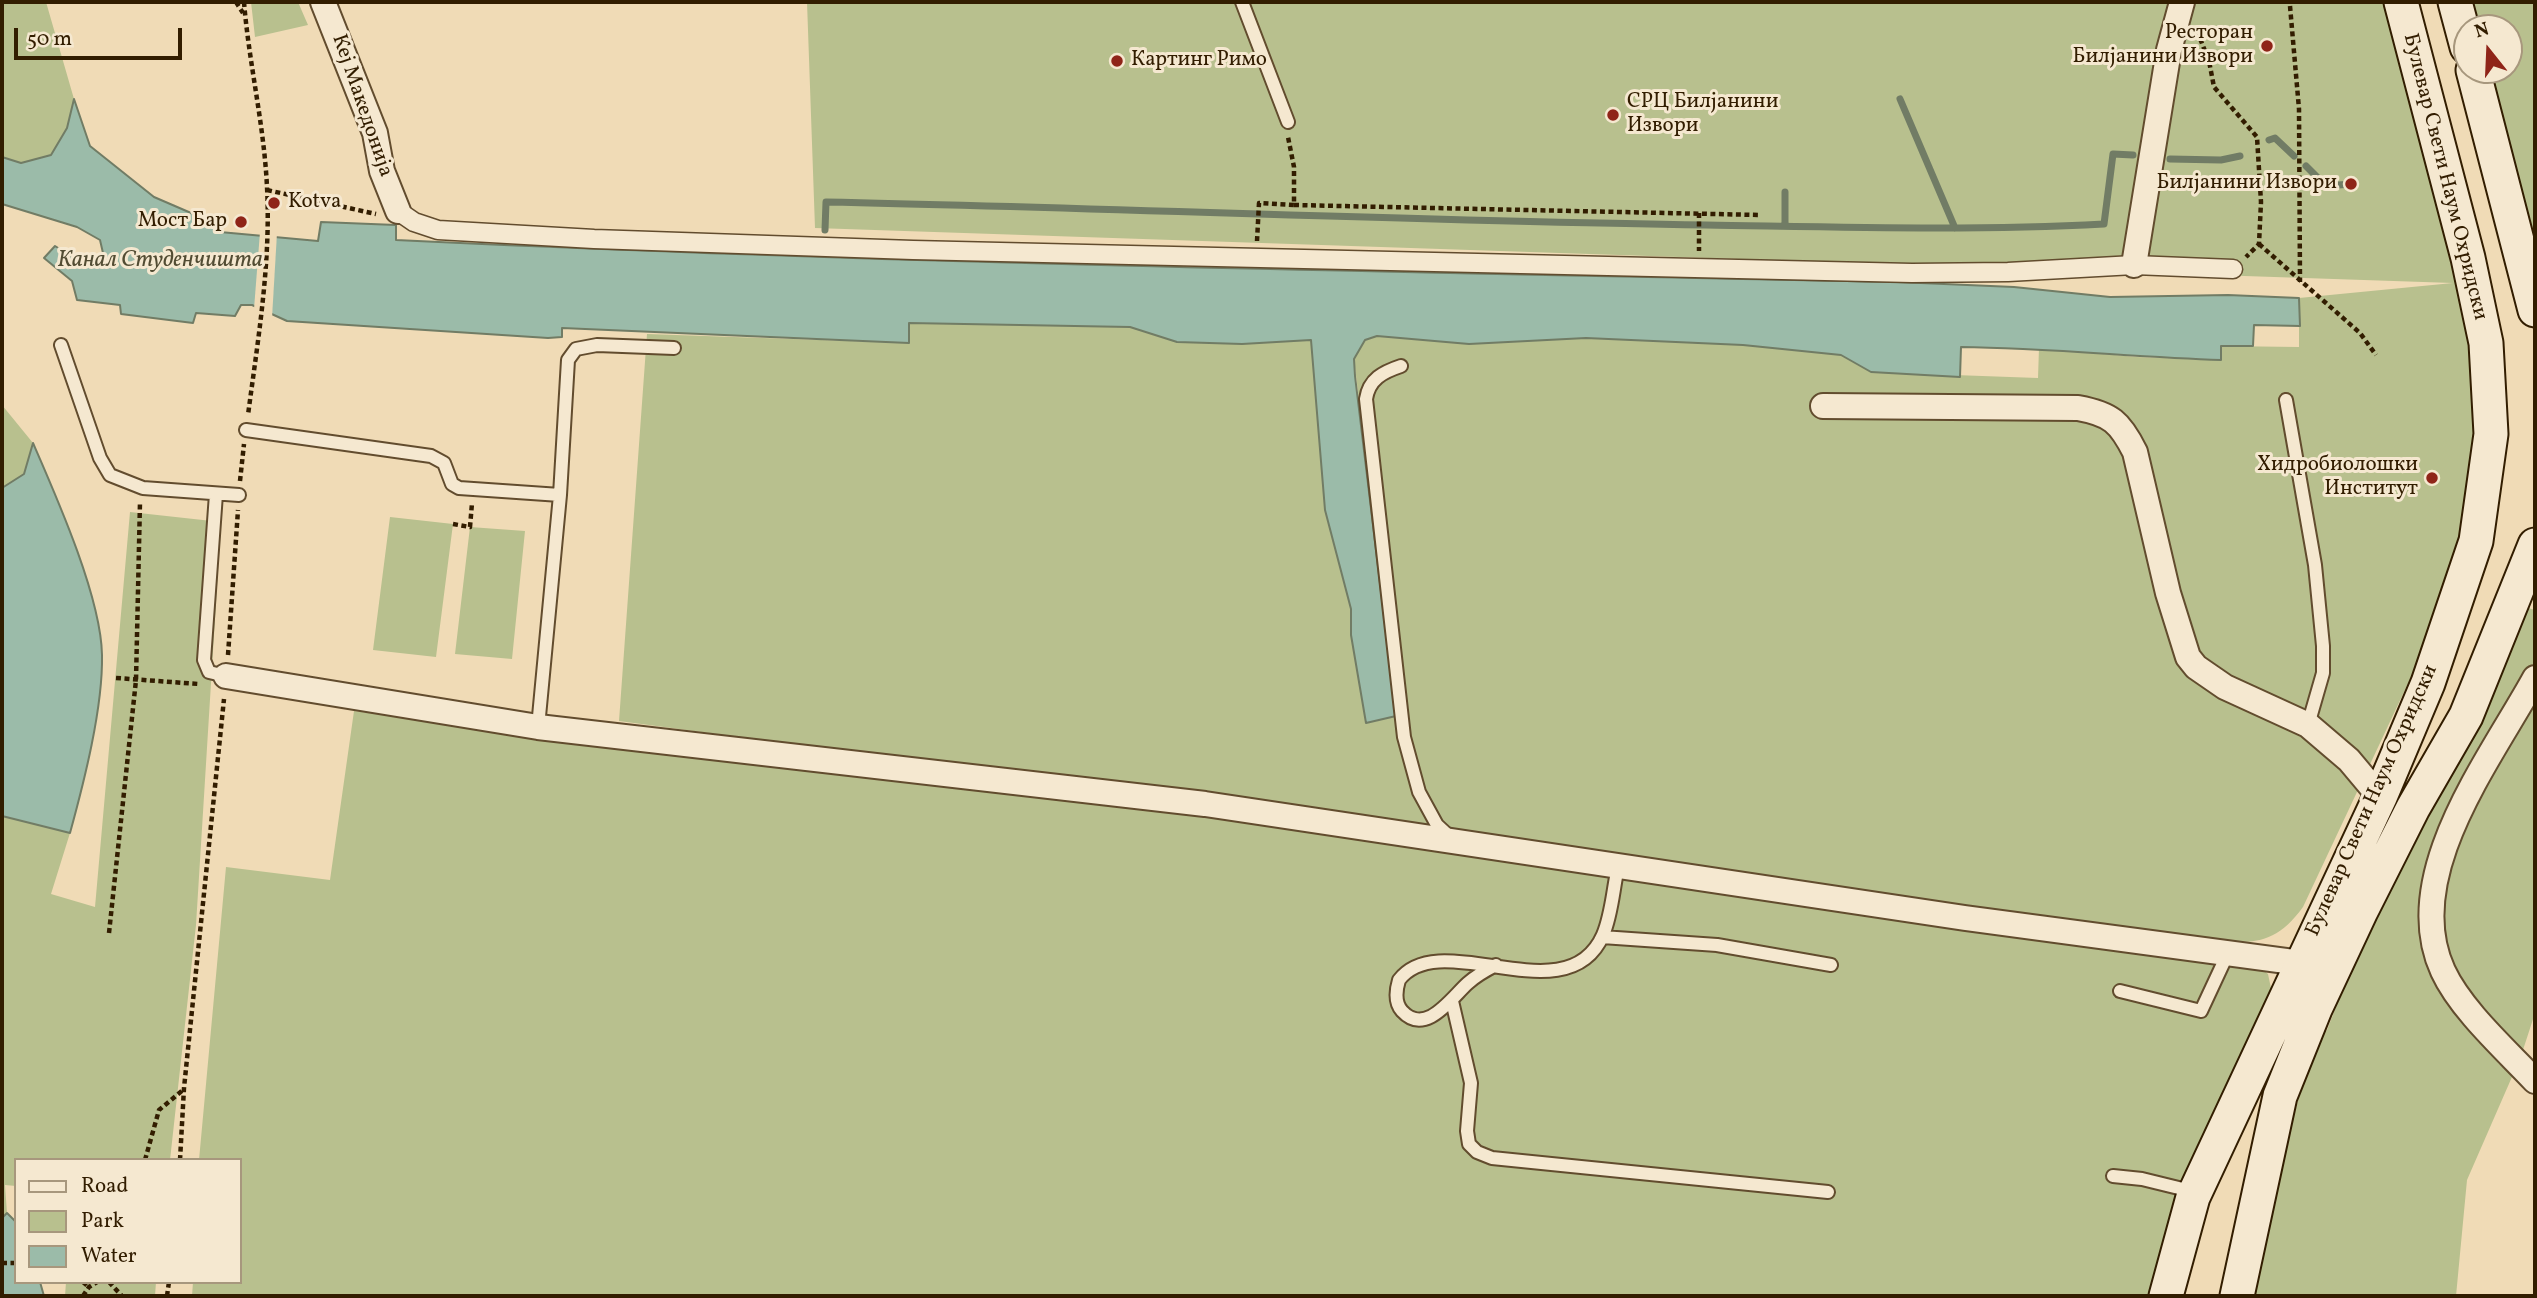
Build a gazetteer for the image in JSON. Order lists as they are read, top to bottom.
{
  "streets": {
    "main road": ["Булевар Свети Наум Охридски"],
    "street": ["Кеј Македонија"]
  },
  "water": ["Канал Студенчишта"],
  "places": [
    "Ресторан Билјанини Извори",
    "Картинг Римо",
    "СРЦ Билјанини Извори",
    "Билјанини Извори",
    "Kotva",
    "Мост Бар",
    "Хидробиолошки Институт"
  ],
  "legend": ["Road", "Park", "Water"],
  "scale_bar": "50 m",
  "north": "top"
}
